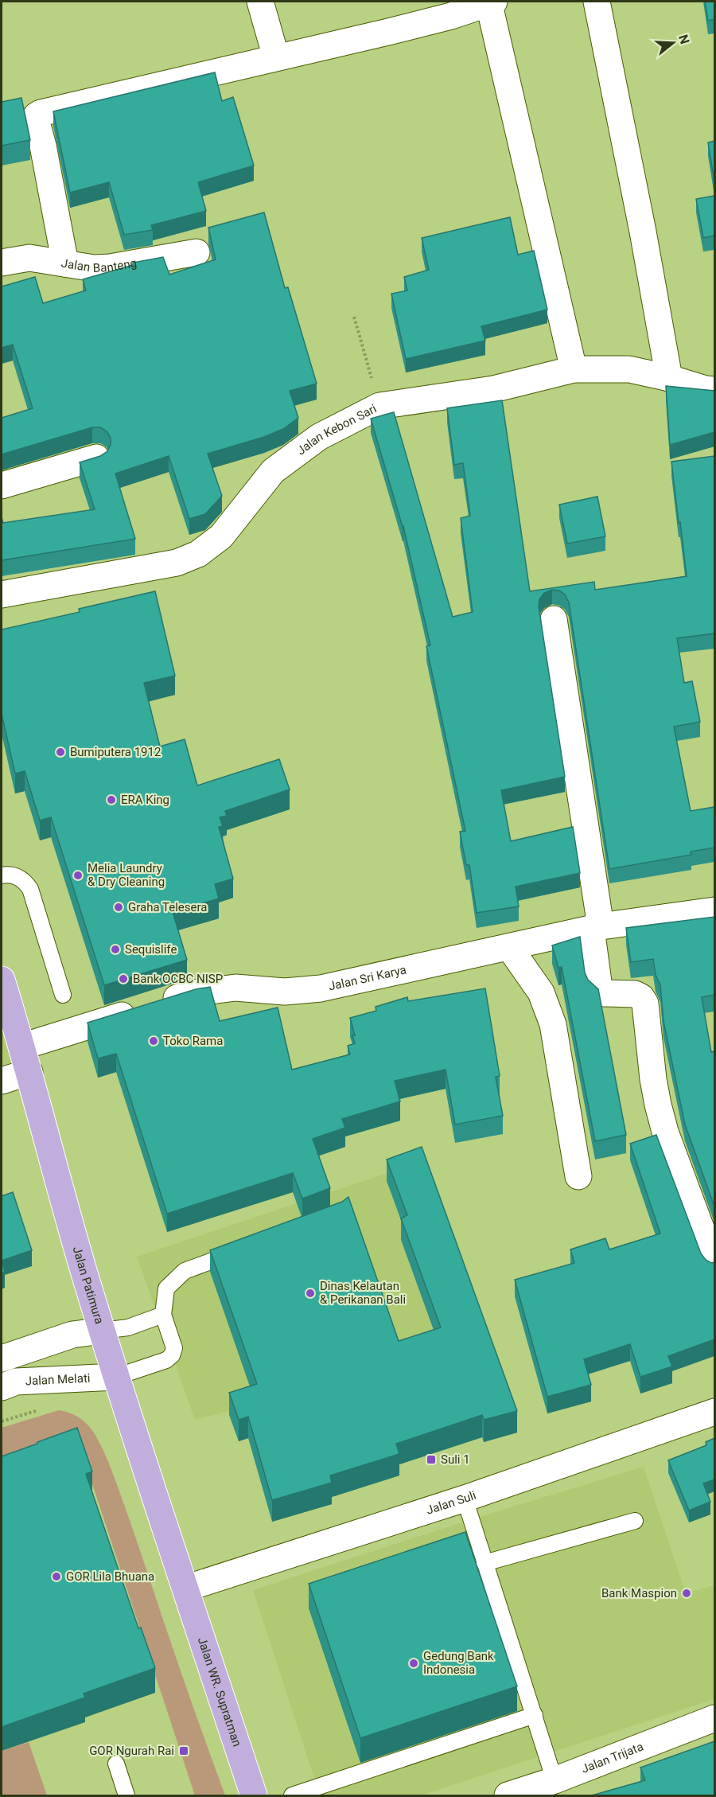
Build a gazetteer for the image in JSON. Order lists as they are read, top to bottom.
{
  "streets": {
    "main road": ["Jalan Patimura", "Jalan WR. Supratman"],
    "street": [
      "Jalan Banteng",
      "Jalan Kebon Sari",
      "Jalan Sri Karya",
      "Jalan Melati",
      "Jalan Suli",
      "Jalan Trijata"
    ]
  },
  "crossings": [
    ["Jalan Sri Karya", "Jalan Patimura"],
    ["Jalan Patimura", "Jalan Melati"],
    ["Jalan Patimura", "Jalan Suli"],
    ["Jalan Patimura", "Jalan WR. Supratman"],
    ["Jalan Suli", "Jalan WR. Supratman"]
  ],
  "places": {
    "other": [
      "Bumiputera 1912",
      "ERA King",
      "Melia Laundry & Dry Cleaning",
      "Graha Telesera",
      "Sequislife",
      "Bank OCBC NISP",
      "Toko Rama",
      "Dinas Kelautan & Perikanan Bali",
      "GOR Lila Bhuana",
      "Bank Maspion",
      "Gedung Bank Indonesia"
    ],
    "transit": ["Suli 1", "GOR Ngurah Rai"]
  },
  "north": "right"
}
